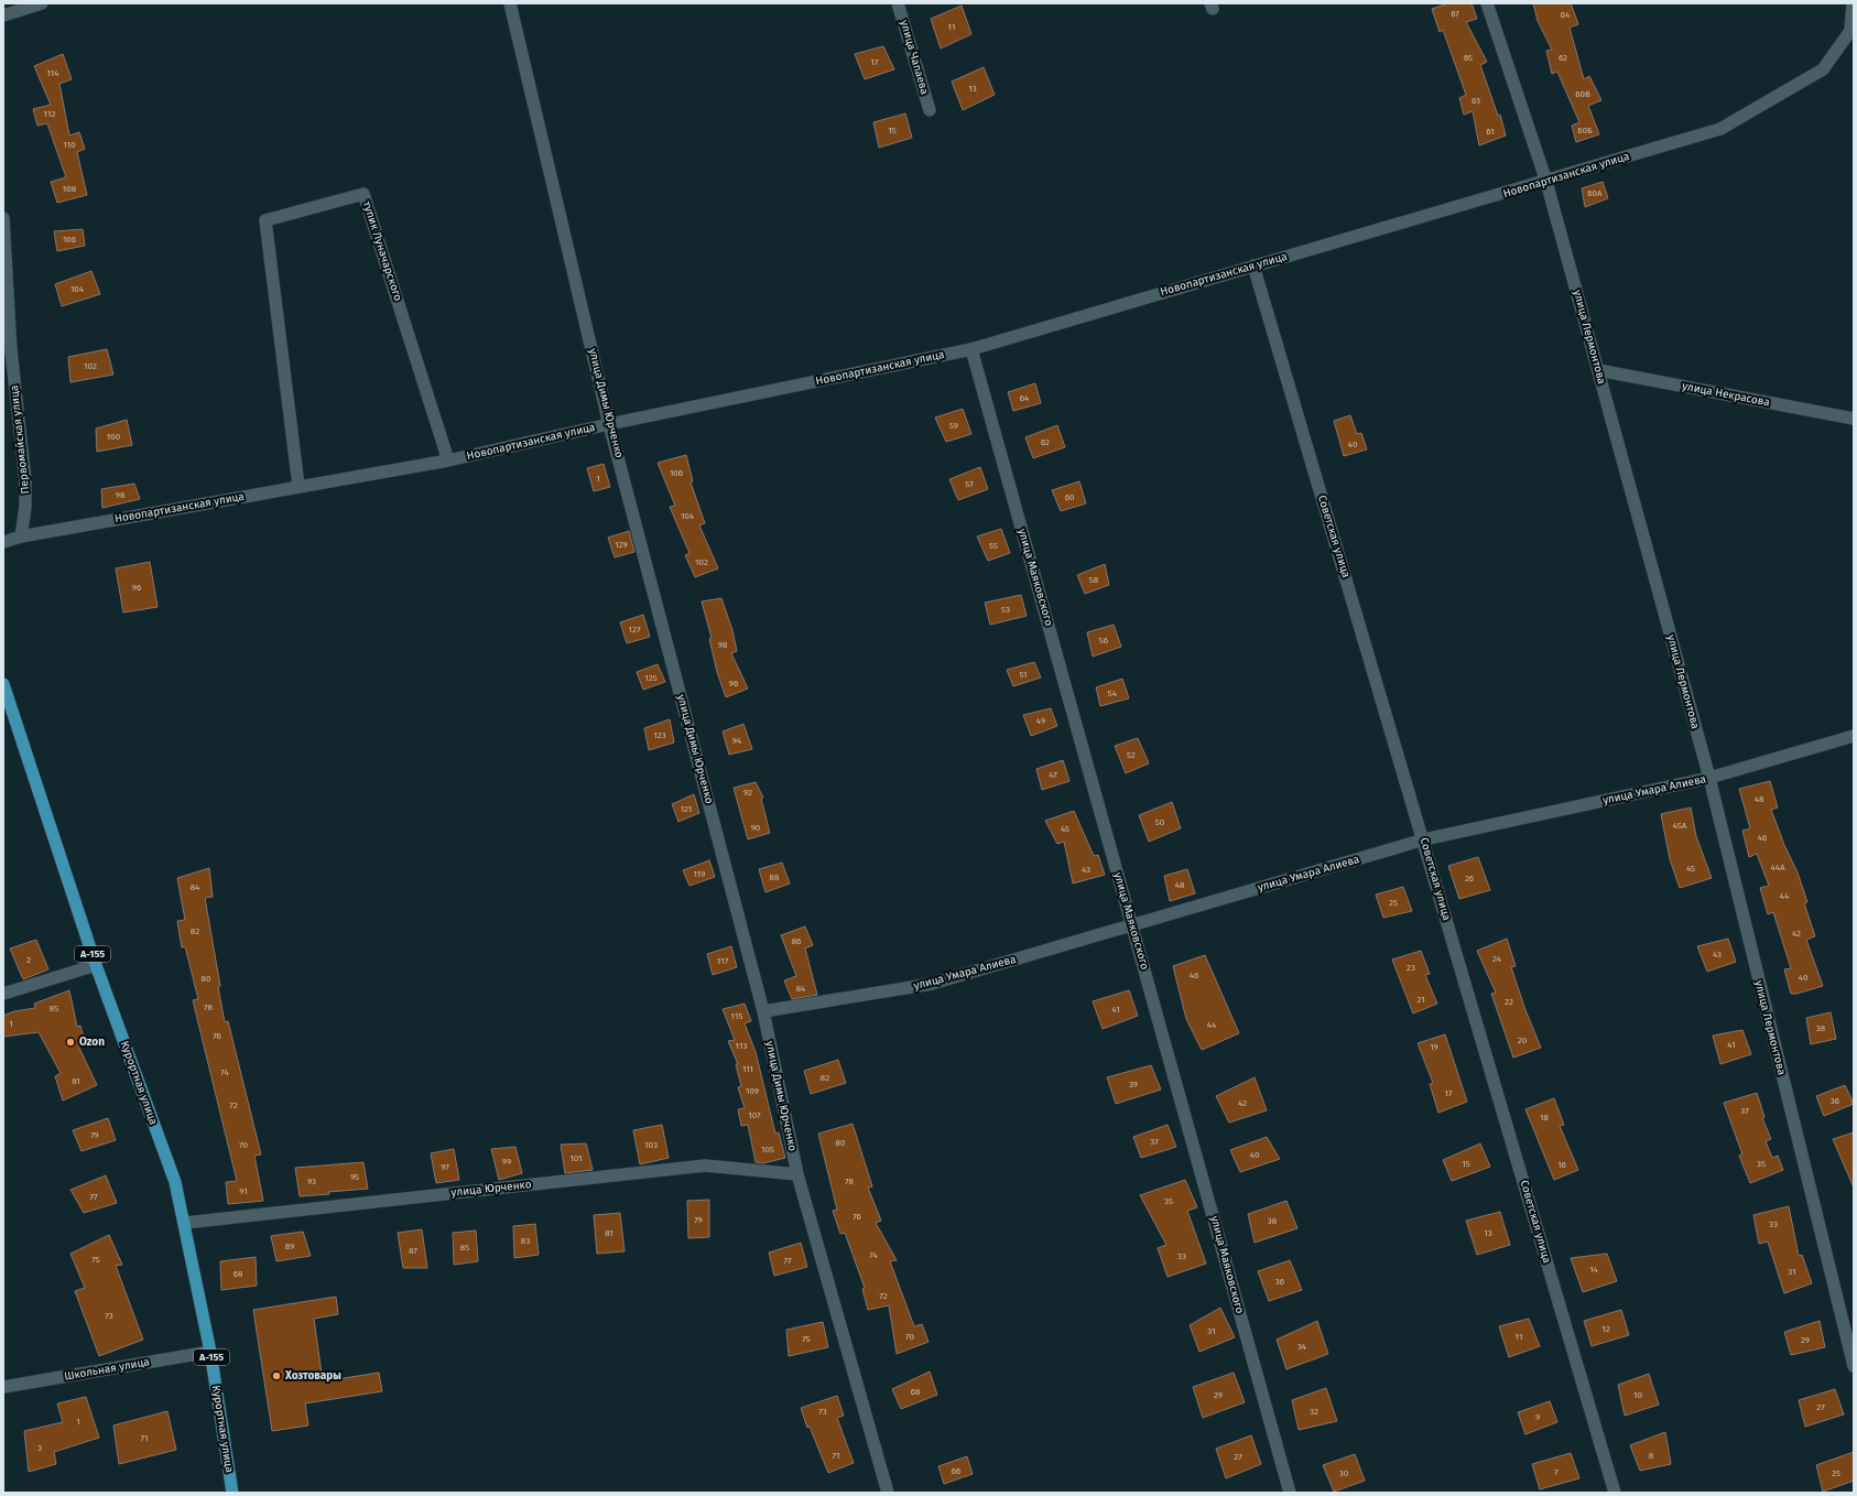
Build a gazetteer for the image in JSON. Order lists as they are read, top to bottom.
{
  "streets": {
    "main road": ["А-155", "Курортная улица"],
    "street": [
      "улица Чапаева",
      "Новопартизанская улица",
      "тупик Луначарского",
      "улица Лермонтова",
      "улица Некрасова",
      "улица Димы Юрченко",
      "Первомайская улица",
      "Советская улица",
      "улица Маяковского",
      "улица Умара Алиева",
      "улица Юрченко",
      "Школьная улица"
    ]
  },
  "crossings": [
    ["Новопартизанская улица", "тупик Луначарского"],
    ["Новопартизанская улица", "улица Лермонтова"],
    ["Новопартизанская улица", "улица Димы Юрченко"],
    ["Новопартизанская улица", "Первомайская улица"],
    ["Новопартизанская улица", "Советская улица"],
    ["Новопартизанская улица", "улица Маяковского"],
    ["улица Лермонтова", "улица Некрасова"],
    ["улица Лермонтова", "улица Умара Алиева"],
    ["улица Димы Юрченко", "улица Умара Алиева"],
    ["улица Димы Юрченко", "улица Юрченко"],
    ["Советская улица", "улица Умара Алиева"],
    ["улица Маяковского", "улица Умара Алиева"],
    ["Курортная улица", "улица Юрченко"],
    ["Курортная улица", "Школьная улица"]
  ],
  "places": ["Ozon", "Хозтовары"],
  "house_numbers": [
    "67",
    "64",
    "11",
    "65",
    "62",
    "17",
    "114",
    "13",
    "60В",
    "63",
    "112",
    "15",
    "60Б",
    "61",
    "110",
    "108",
    "60А",
    "106",
    "104",
    "102",
    "64",
    "59",
    "100",
    "62",
    "40",
    "106",
    "1",
    "57",
    "98",
    "60",
    "104",
    "129",
    "55",
    "102",
    "58",
    "96",
    "53",
    "127",
    "56",
    "98",
    "51",
    "125",
    "96",
    "54",
    "49",
    "123",
    "94",
    "52",
    "47",
    "92",
    "48",
    "121",
    "50",
    "45А",
    "90",
    "45",
    "46",
    "44А",
    "45",
    "43",
    "119",
    "88",
    "26",
    "48",
    "84",
    "44",
    "25",
    "82",
    "42",
    "86",
    "43",
    "24",
    "2",
    "117",
    "23",
    "46",
    "40",
    "80",
    "84",
    "21",
    "22",
    "78",
    "85",
    "41",
    "115",
    "1",
    "44",
    "38",
    "76",
    "20",
    "41",
    "113",
    "19",
    "111",
    "74",
    "82",
    "81",
    "39",
    "109",
    "17",
    "36",
    "42",
    "72",
    "37",
    "107",
    "18",
    "79",
    "37",
    "80",
    "70",
    "103",
    "105",
    "40",
    "101",
    "99",
    "15",
    "35",
    "16",
    "97",
    "95",
    "93",
    "78",
    "91",
    "77",
    "35",
    "76",
    "79",
    "38",
    "33",
    "81",
    "13",
    "83",
    "89",
    "85",
    "87",
    "74",
    "33",
    "75",
    "77",
    "14",
    "31",
    "68",
    "36",
    "72",
    "73",
    "12",
    "31",
    "70",
    "11",
    "75",
    "29",
    "34",
    "68",
    "29",
    "10",
    "27",
    "73",
    "32",
    "9",
    "1",
    "71",
    "3",
    "71",
    "8",
    "27",
    "66",
    "7",
    "30",
    "25"
  ]
}
